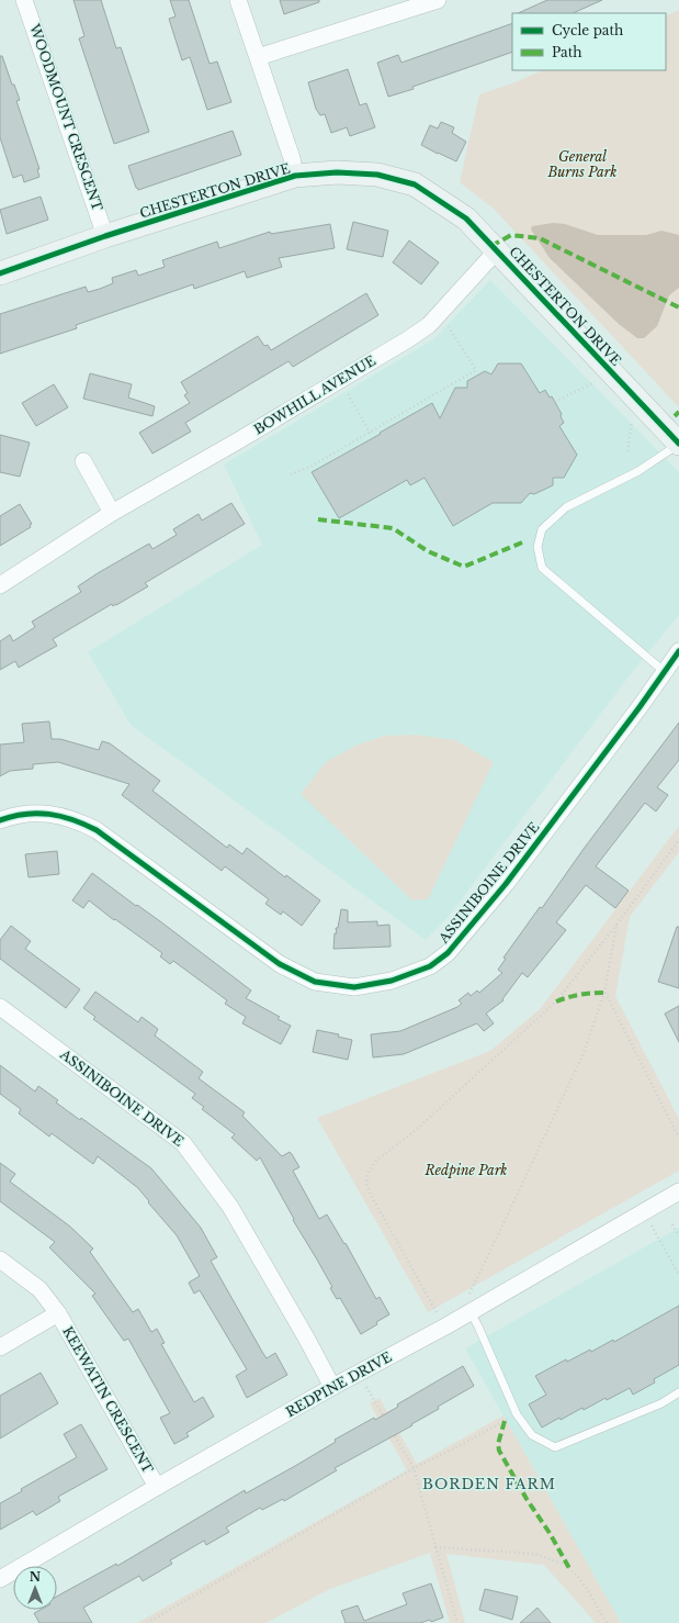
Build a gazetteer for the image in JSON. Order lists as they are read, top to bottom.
{
  "streets": {
    "street": [
      "WOODMOUNT CRESCENT",
      "CHESTERTON DRIVE",
      "BOWHILL AVENUE",
      "ASSINIBOINE DRIVE",
      "REDPINE DRIVE",
      "KEEWATIN CRESCENT"
    ]
  },
  "crossings": [
    ["WOODMOUNT CRESCENT", "CHESTERTON DRIVE"],
    ["CHESTERTON DRIVE", "BOWHILL AVENUE"],
    ["ASSINIBOINE DRIVE", "REDPINE DRIVE"],
    ["REDPINE DRIVE", "KEEWATIN CRESCENT"]
  ],
  "districts": ["BORDEN FARM"],
  "parks": ["General Burns Park", "Redpine Park"],
  "legend": ["Cycle path", "Path"],
  "north": "top"
}
